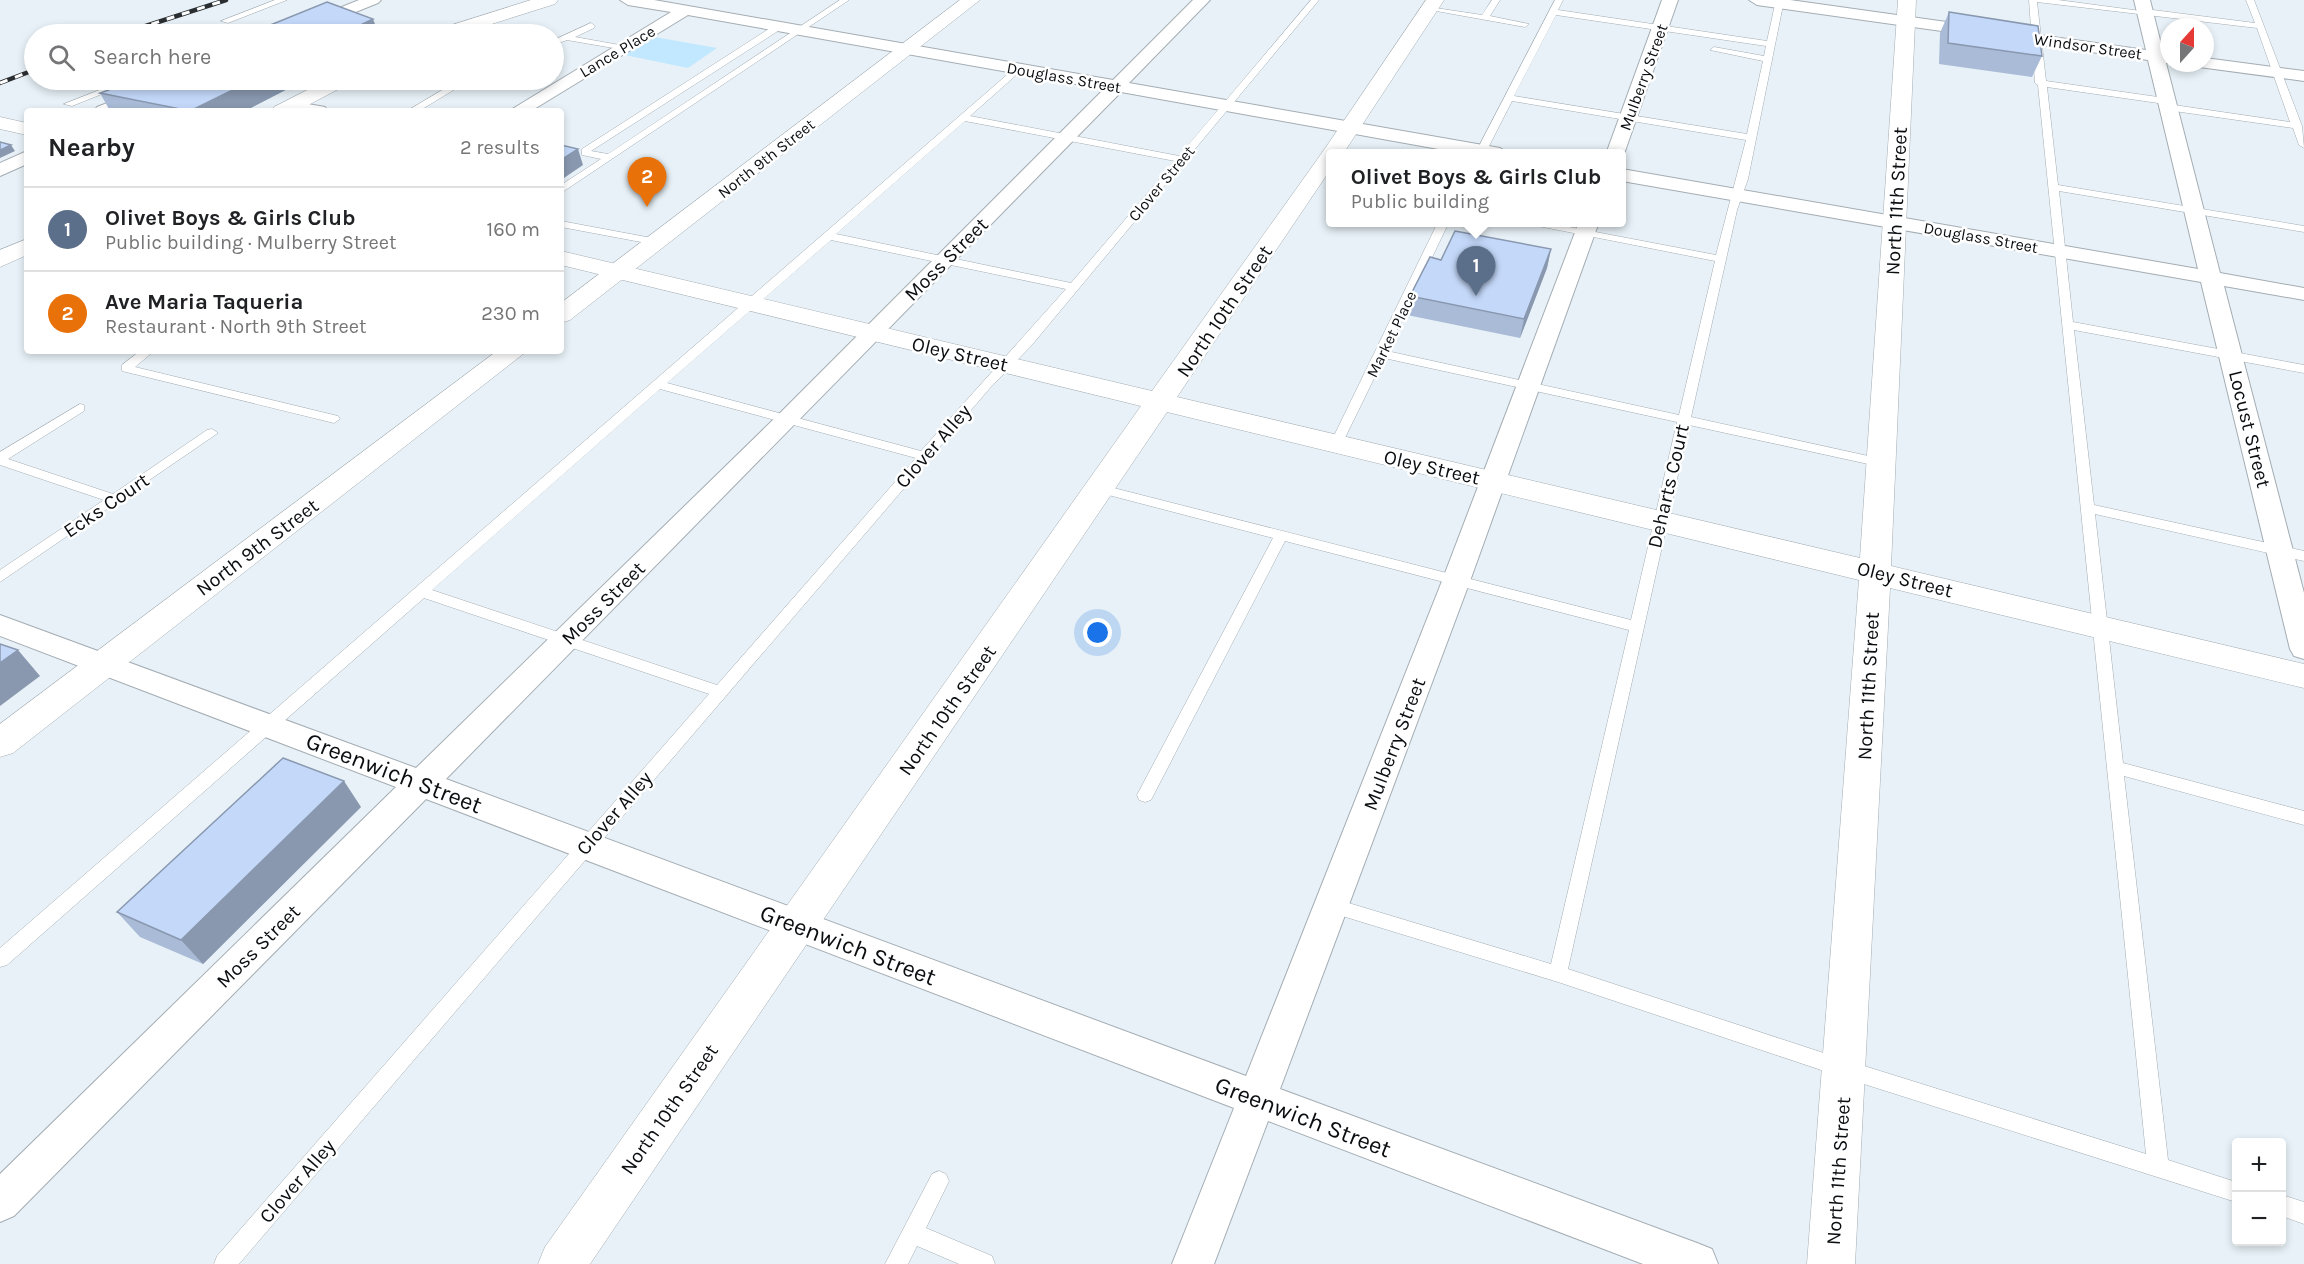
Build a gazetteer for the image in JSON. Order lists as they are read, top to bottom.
{
  "streets": {
    "street": [
      "Windsor Street",
      "Lance Place",
      "Douglass Street",
      "Mulberry Street",
      "North 9th Street",
      "North 11th Street",
      "Moss Street",
      "North 10th Street",
      "Oley Street",
      "Locust Street",
      "Greenwich Street"
    ],
    "lane": [
      "Clover Street",
      "Market Place",
      "Clover Alley",
      "Deharts Court",
      "Ecks Court"
    ]
  },
  "crossings": [
    ["Windsor Street", "North 11th Street"],
    ["Windsor Street", "Deharts Court"],
    ["Lance Place", "Douglass Street"],
    ["Douglass Street", "North 9th Street"],
    ["Douglass Street", "Clover Street"],
    ["Douglass Street", "North 11th Street"],
    ["Douglass Street", "Moss Street"],
    ["Douglass Street", "North 10th Street"],
    ["Douglass Street", "Locust Street"],
    ["Douglass Street", "Deharts Court"],
    ["Mulberry Street", "Oley Street"],
    ["Mulberry Street", "Greenwich Street"],
    ["North 9th Street", "Oley Street"],
    ["North 9th Street", "Greenwich Street"],
    ["Clover Street", "Oley Street"],
    ["Clover Street", "Clover Alley"],
    ["North 11th Street", "Oley Street"],
    ["Moss Street", "Oley Street"],
    ["Moss Street", "Greenwich Street"],
    ["North 10th Street", "Oley Street"],
    ["North 10th Street", "Greenwich Street"],
    ["Market Place", "Oley Street"],
    ["Oley Street", "Clover Alley"],
    ["Oley Street", "Deharts Court"],
    ["Clover Alley", "Greenwich Street"]
  ],
  "north": "top",
  "page": {
    "search": "Search here",
    "heading": ["Nearby", "2 results"],
    "popup": ["Olivet Boys & Girls Club", "Public building"],
    "pins": ["2", "1"],
    "list": [
      {
        "mark": "1",
        "name": "Olivet Boys & Girls Club",
        "note": "Public building · Mulberry Street",
        "value": "160 m"
      },
      {
        "mark": "2",
        "name": "Ave Maria Taqueria",
        "note": "Restaurant · North 9th Street",
        "value": "230 m"
      }
    ],
    "map_buttons": ["+", "−"]
  }
}
